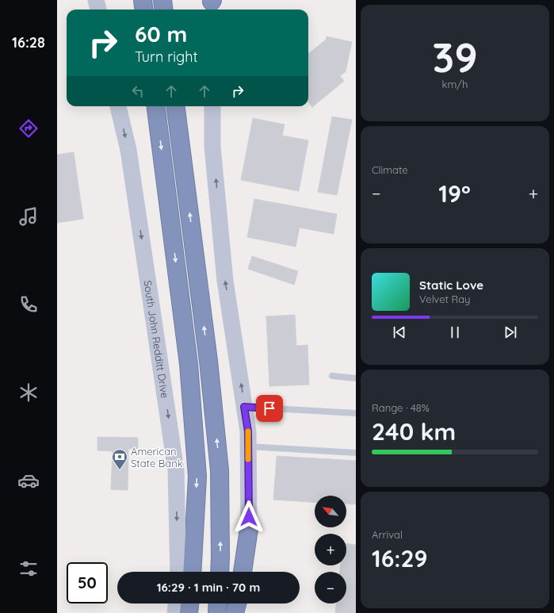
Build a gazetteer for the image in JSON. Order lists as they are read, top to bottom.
{
  "streets": {
    "main road": ["South John Redditt Drive"]
  },
  "places": {
    "bank": ["American State Bank"]
  },
  "north": "top left",
  "page": {
    "tabs": "16:28",
    "tile": [
      ["39", "km/h"],
      "Climate",
      ["Range · 48%", "240 km"],
      ["Arrival", "16:29"]
    ],
    "turn": ["60 m", "Turn right"],
    "heat": ["−", "19°", "+"],
    "song": ["Static Love", "Velvet Ray"],
    "map_buttons": ["+", "−"],
    "limit": "50",
    "trip": "16:29 · 1 min · 70 m"
  }
}
